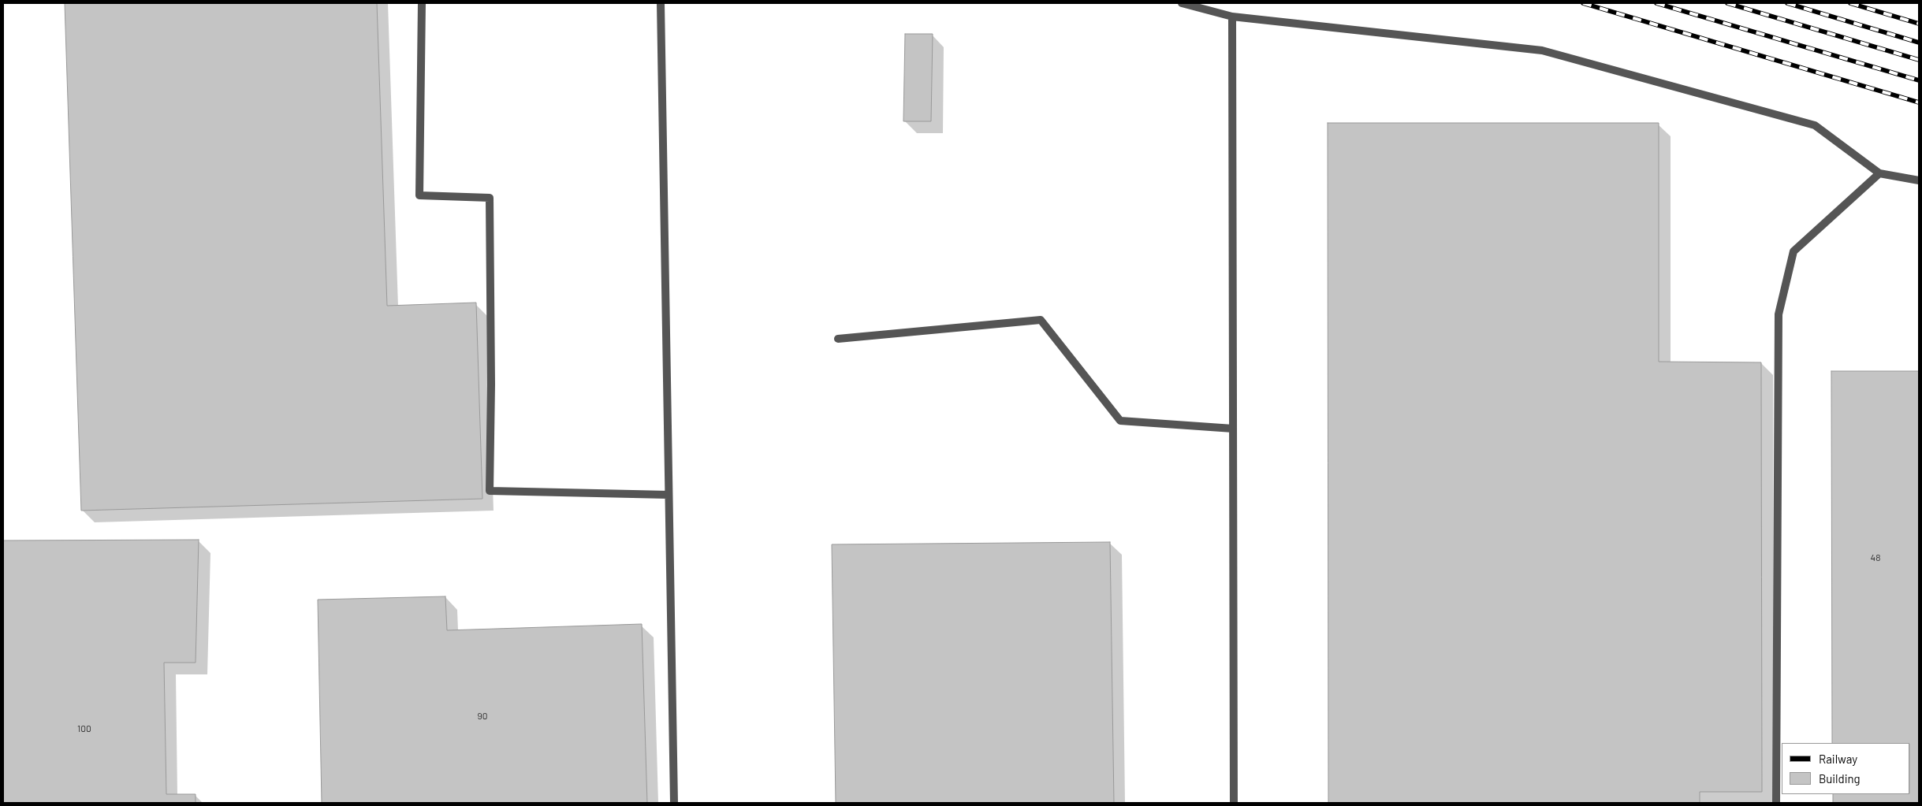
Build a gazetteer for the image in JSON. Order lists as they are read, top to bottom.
{
  "house_numbers": ["48", "90", "100"],
  "legend": ["Railway", "Building"]
}
